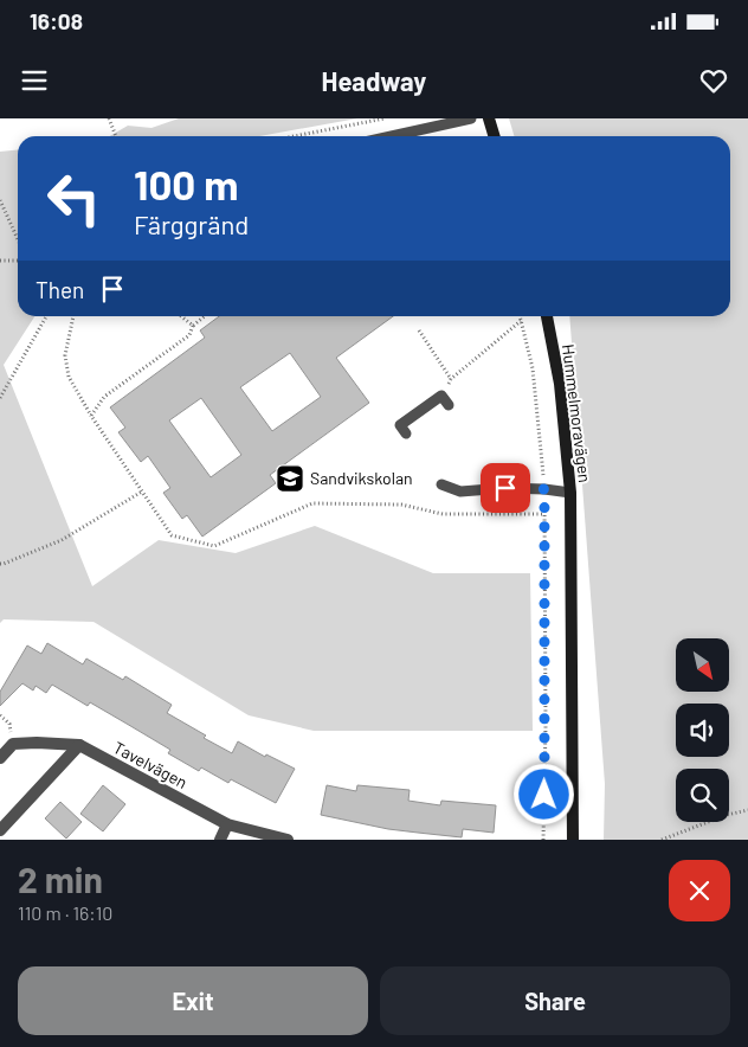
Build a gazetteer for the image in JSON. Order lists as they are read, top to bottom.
{
  "streets": {
    "street": ["Hummelmoravägen", "Tavelvägen"]
  },
  "places": {
    "school or university": ["Sandvikskolan"]
  },
  "north": "bottom right",
  "page": {
    "status": "16:08",
    "header": "Headway",
    "turn": ["100 m", "Färggränd"],
    "then": "Then",
    "heading": ["2 min", "110 m · 16:10"],
    "buttons": ["Exit", "Share"]
  }
}
